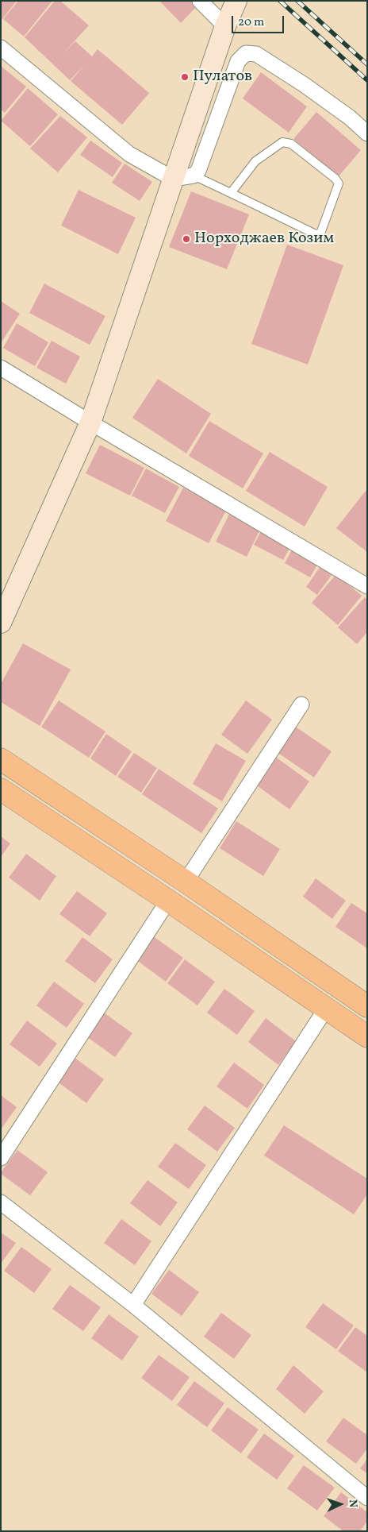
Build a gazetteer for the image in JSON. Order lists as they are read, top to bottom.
{
  "places": ["Пулатов", "Норходжаев Козим"],
  "scale_bar": "20 m",
  "north": "right"
}
